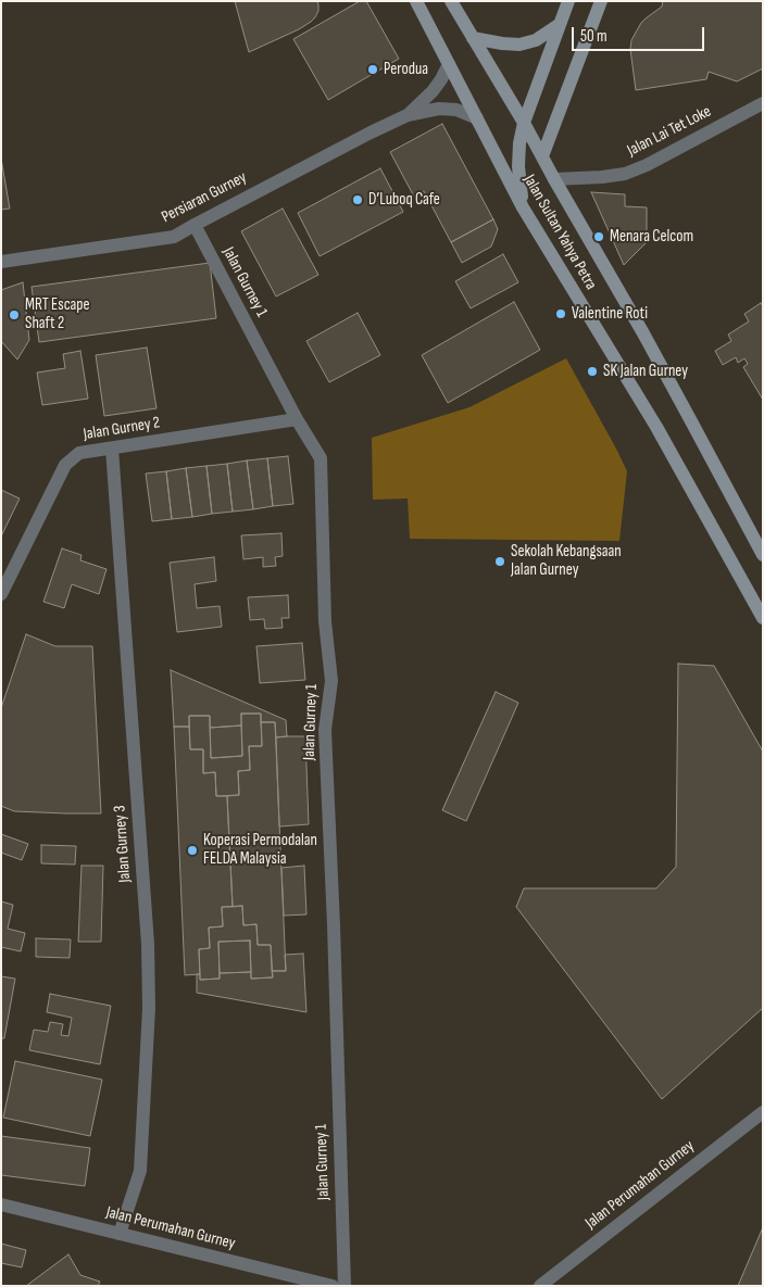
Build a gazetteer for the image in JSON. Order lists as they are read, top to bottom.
{
  "streets": {
    "main road": ["Jalan Sultan Yahya Petra"],
    "street": [
      "Jalan Lai Tet Loke",
      "Persiaran Gurney",
      "Jalan Gurney 1",
      "Jalan Gurney 2",
      "Jalan Gurney 3",
      "Jalan Perumahan Gurney"
    ]
  },
  "crossings": [
    ["Jalan Lai Tet Loke", "Jalan Sultan Yahya Petra"],
    ["Persiaran Gurney", "Jalan Sultan Yahya Petra"],
    ["Persiaran Gurney", "Jalan Gurney 1"],
    ["Jalan Gurney 1", "Jalan Gurney 2"],
    ["Jalan Gurney 2", "Jalan Gurney 3"],
    ["Jalan Gurney 3", "Jalan Perumahan Gurney"]
  ],
  "places": [
    "Perodua",
    "D’Luboq Cafe",
    "Menara Celcom",
    "Valentine Roti",
    "MRT Escape Shaft 2",
    "SK Jalan Gurney",
    "Sekolah Kebangsaan Jalan Gurney",
    "Koperasi Permodalan FELDA Malaysia"
  ],
  "scale_bar": "50 m"
}
